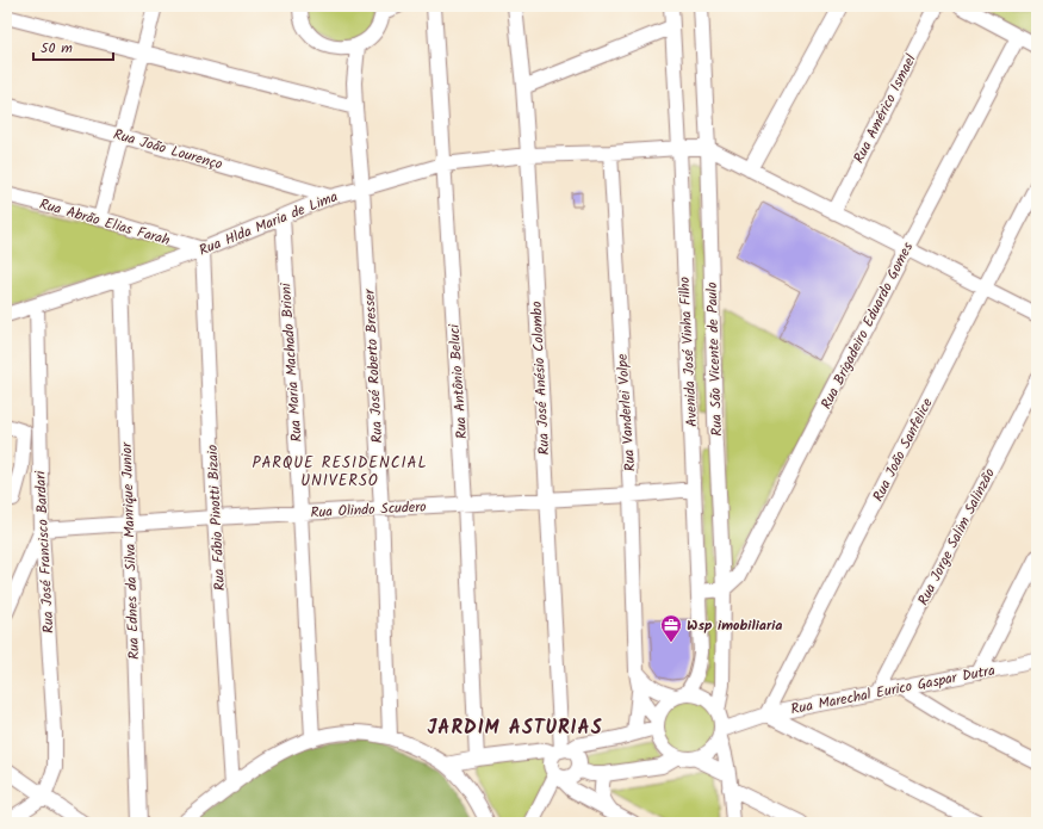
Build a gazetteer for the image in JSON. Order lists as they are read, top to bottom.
{
  "streets": {
    "street": [
      "Rua Américo Ismael",
      "Rua João Lourenço",
      "Rua Abrão Elias Farah",
      "Rua Hlda Maria de Lima",
      "Rua Brigadeiro Eduardo Gomes",
      "Avenida José Vinha Filho",
      "Rua São Vicente de Paulo",
      "Rua Maria Machado Brioni",
      "Rua José Roberto Bresser",
      "Rua José Anésio Colombo",
      "Rua Antônio Beluci",
      "Rua Vanderlei Volpe",
      "Rua João Sanfelice",
      "Rua Olindo Scudero",
      "Rua Fábio Pinotti Bizaio",
      "Rua Jorge Salim Salinzão",
      "Rua Ednes da Silva Manrique Junior",
      "Rua José Francisco Bardari",
      "Rua Marechal Eurico Gaspar Dutra"
    ]
  },
  "crossings": [
    ["Rua João Lourenço", "Rua Hlda Maria de Lima"],
    ["Rua Abrão Elias Farah", "Rua Hlda Maria de Lima"],
    ["Rua Abrão Elias Farah", "Rua Fábio Pinotti Bizaio"],
    ["Rua Hlda Maria de Lima", "Avenida José Vinha Filho"],
    ["Rua Hlda Maria de Lima", "Rua São Vicente de Paulo"],
    ["Rua Hlda Maria de Lima", "Rua Maria Machado Brioni"],
    ["Rua Hlda Maria de Lima", "Rua José Roberto Bresser"],
    ["Rua Hlda Maria de Lima", "Rua José Anésio Colombo"],
    ["Rua Hlda Maria de Lima", "Rua Antônio Beluci"],
    ["Rua Hlda Maria de Lima", "Rua Vanderlei Volpe"],
    ["Rua Hlda Maria de Lima", "Rua Fábio Pinotti Bizaio"],
    ["Rua Hlda Maria de Lima", "Rua Ednes da Silva Manrique Junior"],
    ["Rua Hlda Maria de Lima", "Rua José Francisco Bardari"],
    ["Rua Brigadeiro Eduardo Gomes", "Rua São Vicente de Paulo"],
    ["Avenida José Vinha Filho", "Rua São Vicente de Paulo"],
    ["Avenida José Vinha Filho", "Rua Vanderlei Volpe"],
    ["Avenida José Vinha Filho", "Rua Olindo Scudero"],
    ["Avenida José Vinha Filho", "Rua Marechal Eurico Gaspar Dutra"],
    ["Rua São Vicente de Paulo", "Rua Vanderlei Volpe"],
    ["Rua São Vicente de Paulo", "Rua Marechal Eurico Gaspar Dutra"],
    ["Rua Maria Machado Brioni", "Rua Olindo Scudero"],
    ["Rua José Roberto Bresser", "Rua Olindo Scudero"],
    ["Rua José Anésio Colombo", "Rua Olindo Scudero"],
    ["Rua Antônio Beluci", "Rua Olindo Scudero"],
    ["Rua Vanderlei Volpe", "Rua Olindo Scudero"],
    ["Rua Vanderlei Volpe", "Rua Marechal Eurico Gaspar Dutra"],
    ["Rua João Sanfelice", "Rua Marechal Eurico Gaspar Dutra"],
    ["Rua Olindo Scudero", "Rua Fábio Pinotti Bizaio"],
    ["Rua Olindo Scudero", "Rua Ednes da Silva Manrique Junior"],
    ["Rua Olindo Scudero", "Rua José Francisco Bardari"],
    ["Rua Jorge Salim Salinzão", "Rua Marechal Eurico Gaspar Dutra"]
  ],
  "districts": ["PARQUE RESIDENCIAL UNIVERSO", "JARDIM ASTURIAS"],
  "places": {
    "office": ["Wsp imobiliaria"]
  },
  "scale_bar": "50 m"
}
